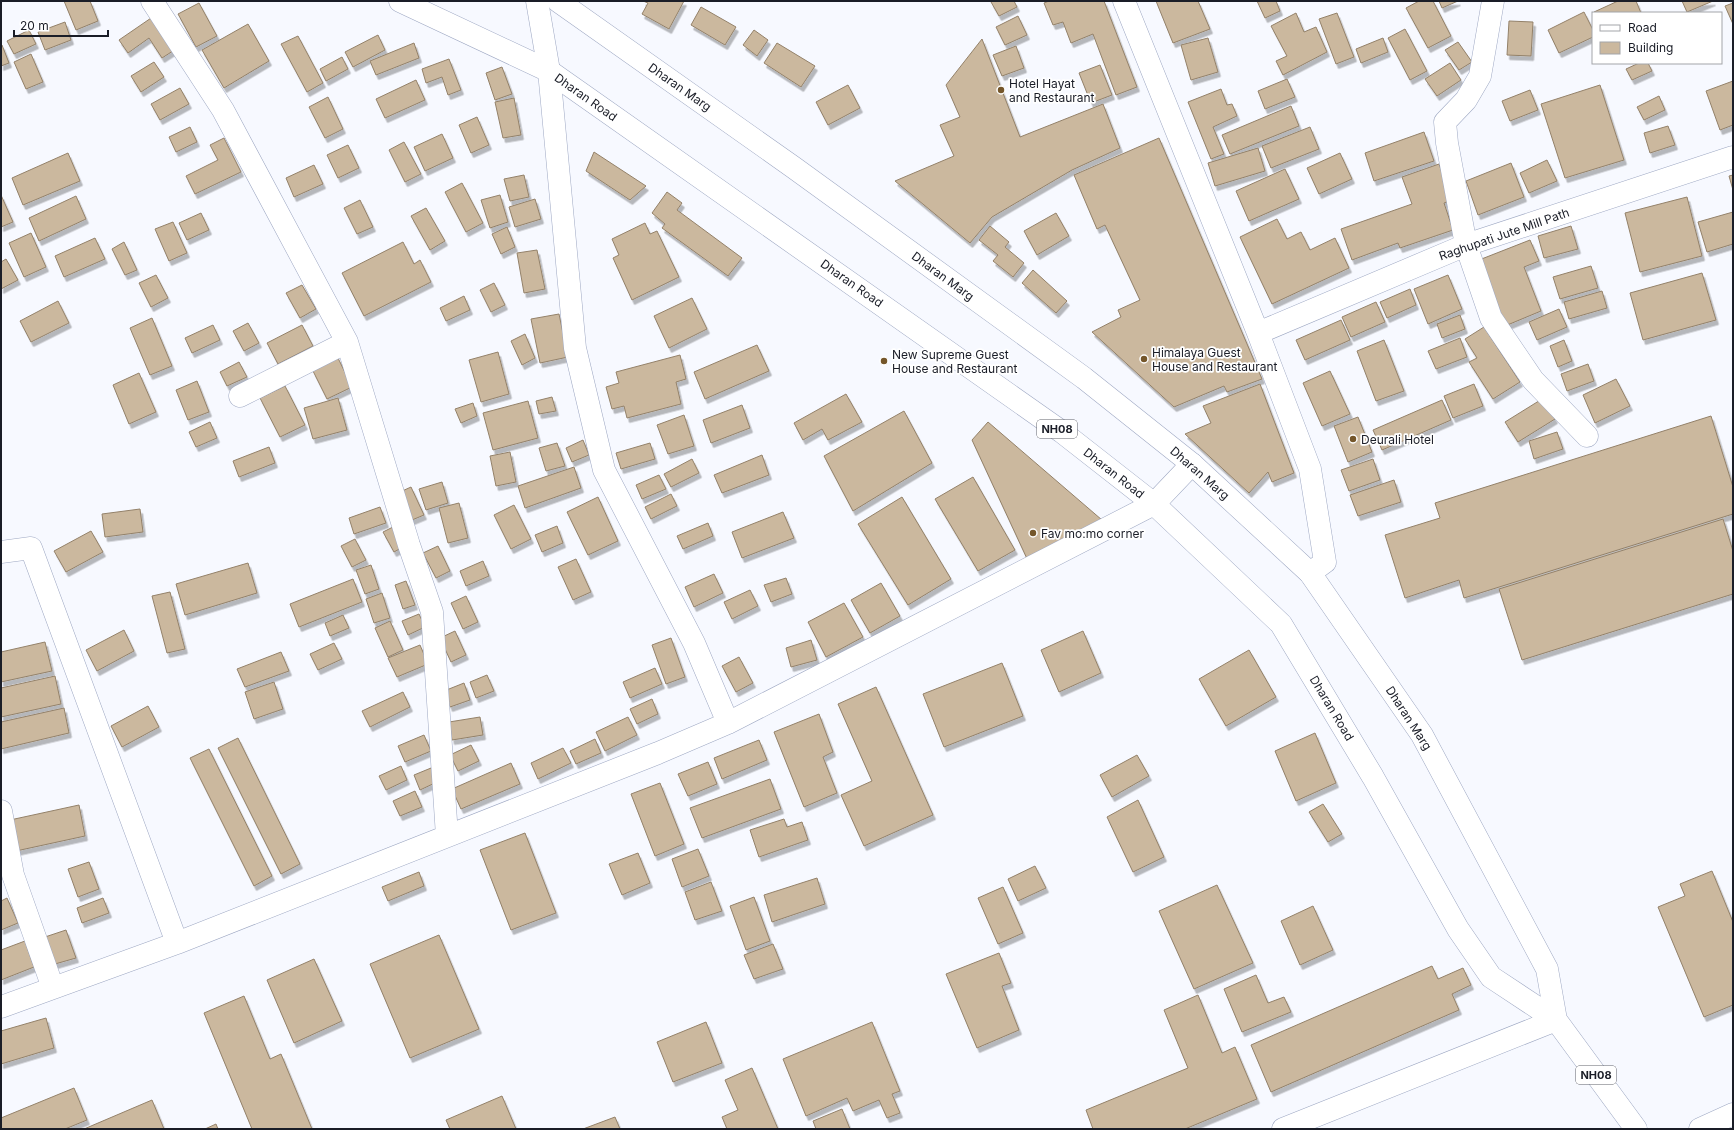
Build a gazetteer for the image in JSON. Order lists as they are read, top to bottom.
{
  "streets": {
    "main road": [
      "Dharan Marg",
      "Dharan Road",
      "Raghupati Jute Mill Path",
      "NH08"
    ]
  },
  "crossings": [
    ["Dharan Marg", "Dharan Road"]
  ],
  "places": [
    "Hotel Hayat and Restaurant",
    "Himalaya Guest House and Restaurant",
    "New Supreme Guest House and Restaurant",
    "Deurali Hotel",
    "Fav mo:mo corner"
  ],
  "legend": ["Road", "Building"],
  "scale_bar": "20 m"
}
